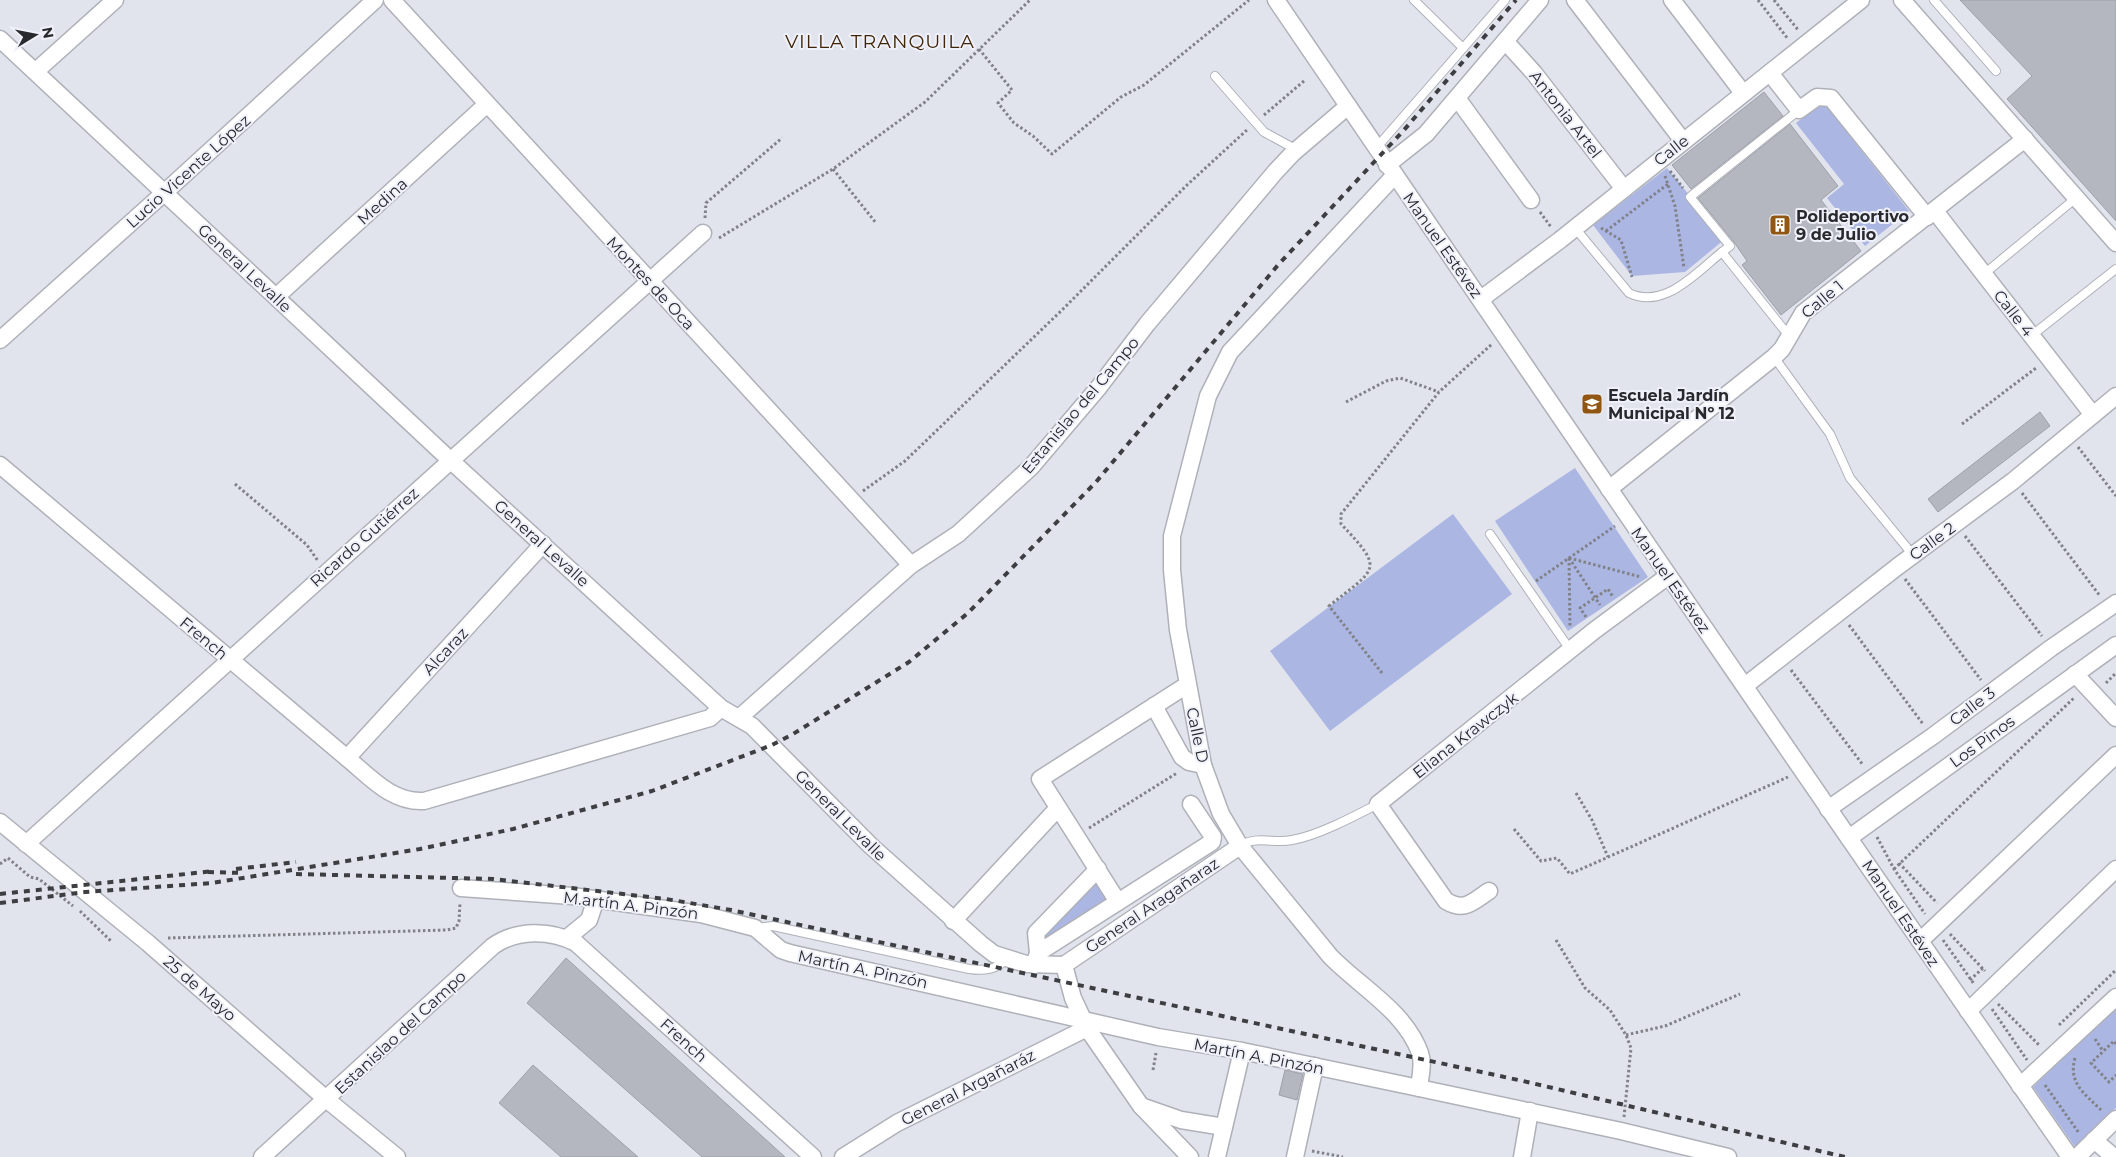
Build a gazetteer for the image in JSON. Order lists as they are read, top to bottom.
{
  "streets": {
    "street": [
      "Antonia Artel",
      "Calle",
      "Lucio Vicente López",
      "Medina",
      "Manuel Estévez",
      "General Levalle",
      "Montes de Oca",
      "Calle 1",
      "Calle 4",
      "Estanislao del Campo",
      "Ricardo Gutiérrez",
      "Calle 2",
      "French",
      "Alcaraz",
      "Calle 3",
      "Calle D",
      "Eliana Krawczyk",
      "Los Pinos",
      "M.artín A. Pinzón",
      "General Aragañaraz",
      "Martín A. Pinzón",
      "25 de Mayo",
      "General Argañaráz"
    ]
  },
  "crossings": [
    ["Antonia Artel", "Calle"],
    ["Antonia Artel", "Calle D"],
    ["Calle", "Manuel Estévez"],
    ["Lucio Vicente López", "General Levalle"],
    ["Medina", "General Levalle"],
    ["Medina", "Montes de Oca"],
    ["Manuel Estévez", "Calle 1"],
    ["Manuel Estévez", "Estanislao del Campo"],
    ["Manuel Estévez", "Calle 2"],
    ["Manuel Estévez", "Calle 3"],
    ["Manuel Estévez", "Calle D"],
    ["Manuel Estévez", "Eliana Krawczyk"],
    ["Manuel Estévez", "Los Pinos"],
    ["General Levalle", "Estanislao del Campo"],
    ["General Levalle", "Ricardo Gutiérrez"],
    ["General Levalle", "French"],
    ["General Levalle", "Alcaraz"],
    ["General Levalle", "General Aragañaraz"],
    ["Montes de Oca", "Estanislao del Campo"],
    ["Montes de Oca", "Ricardo Gutiérrez"],
    ["Calle 1", "Calle 4"],
    ["Calle 4", "Calle 2"],
    ["Estanislao del Campo", "French"],
    ["Estanislao del Campo", "25 de Mayo"],
    ["Ricardo Gutiérrez", "French"],
    ["Ricardo Gutiérrez", "25 de Mayo"],
    ["French", "Alcaraz"],
    ["Calle D", "Eliana Krawczyk"],
    ["Calle D", "General Aragañaraz"],
    ["Calle D", "Martín A. Pinzón"],
    ["Eliana Krawczyk", "General Aragañaraz"],
    ["M.artín A. Pinzón", "Martín A. Pinzón"],
    ["Martín A. Pinzón", "General Argañaráz"]
  ],
  "districts": ["VILLA TRANQUILA"],
  "places": {
    "building": ["Polideportivo 9 de Julio"],
    "school or university": ["Escuela Jardín Municipal Nº 12"]
  },
  "north": "right"
}
